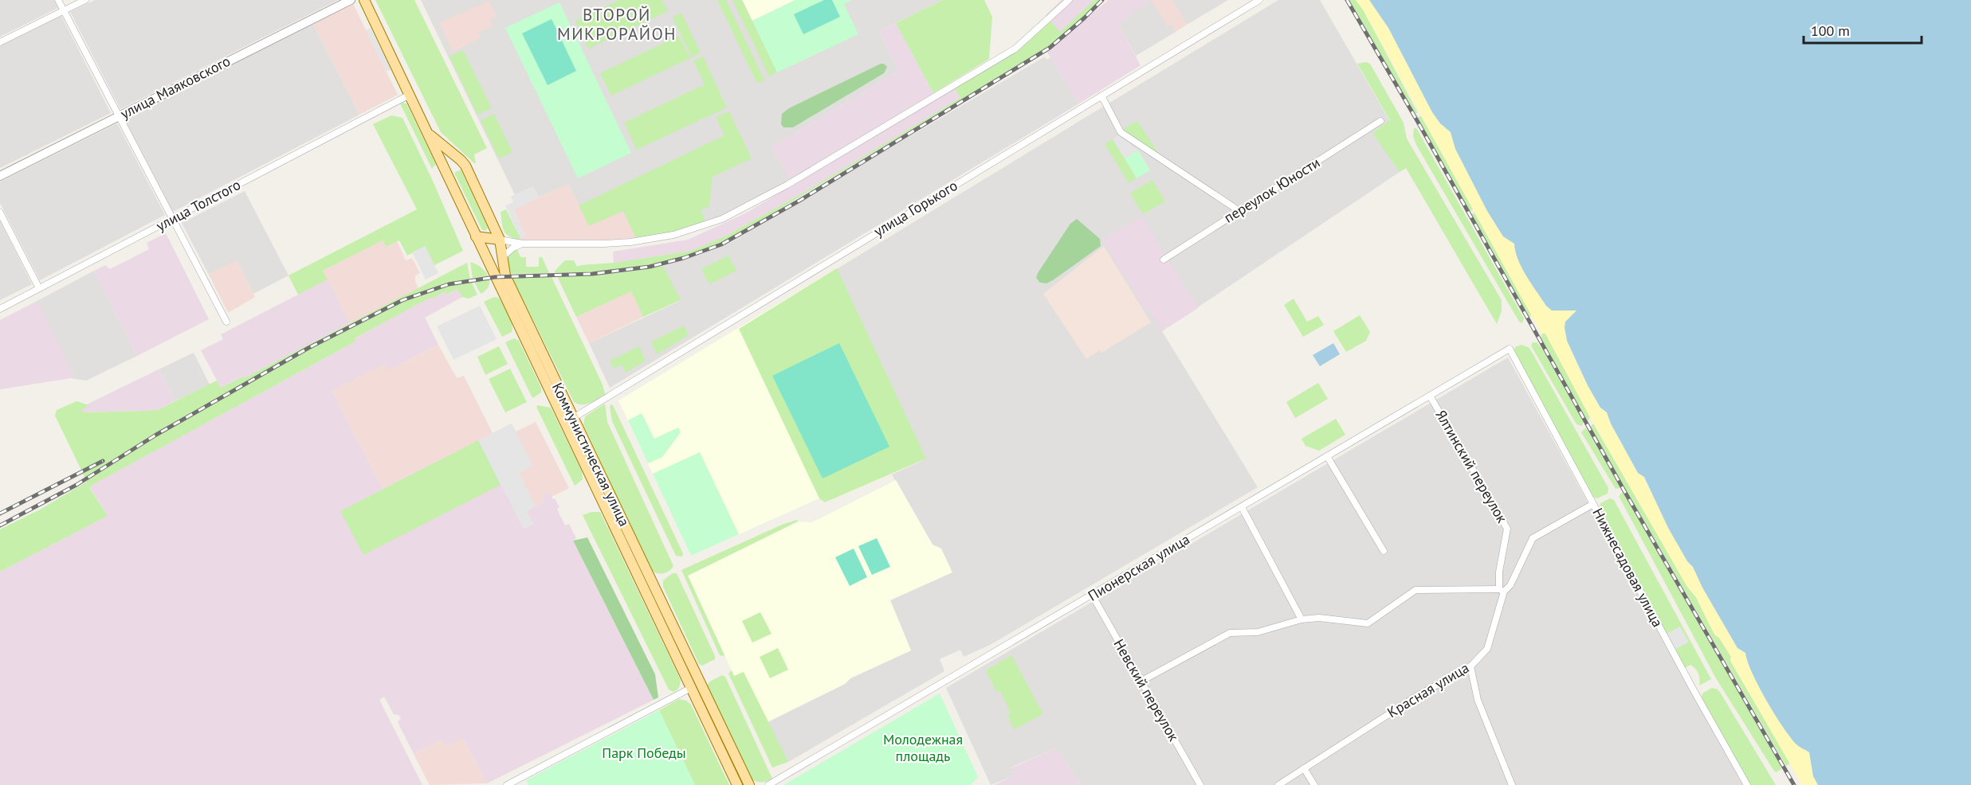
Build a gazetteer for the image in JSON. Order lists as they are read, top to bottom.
{
  "streets": {
    "main road": ["Коммунистическая улица"],
    "street": [
      "улица Маяковского",
      "переулок Юности",
      "улица Толстого",
      "улица Горького",
      "Ялтинский переулок",
      "Пионерская улица",
      "Нижнесадовая улица",
      "Невский переулок",
      "Красная улица"
    ]
  },
  "crossings": [
    ["улица Толстого", "Коммунистическая улица"],
    ["улица Горького", "Коммунистическая улица"],
    ["Ялтинский переулок", "Пионерская улица"],
    ["Ялтинский переулок", "Красная улица"],
    ["Пионерская улица", "Нижнесадовая улица"],
    ["Пионерская улица", "Невский переулок"],
    ["Нижнесадовая улица", "Красная улица"]
  ],
  "districts": ["ВТОРОЙ МИКРОРАЙОН"],
  "parks": ["Молодежная площадь", "Парк Победы"],
  "scale_bar": "100 m"
}
